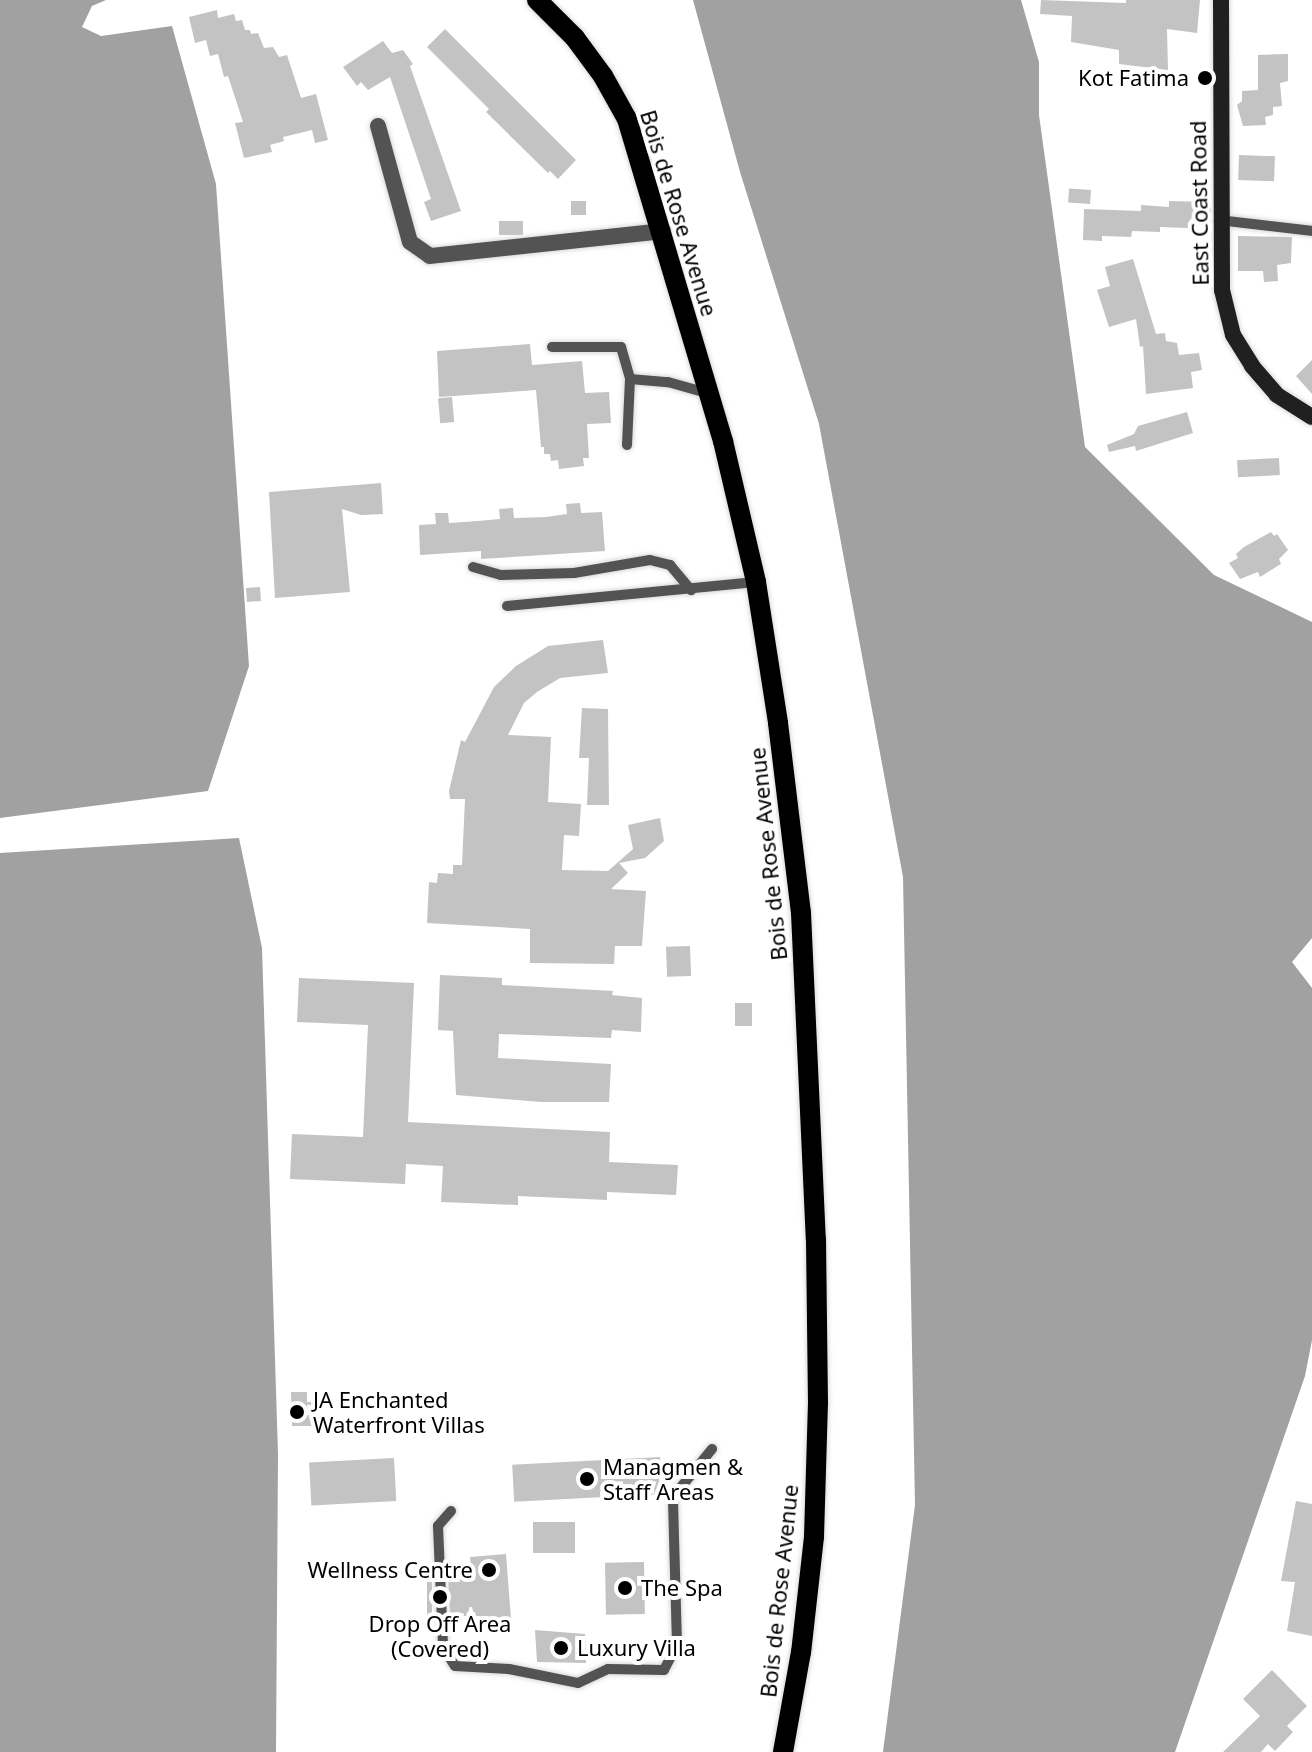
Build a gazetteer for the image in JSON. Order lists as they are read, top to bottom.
{
  "streets": {
    "main road": ["East Coast Road", "Bois de Rose Avenue"]
  },
  "places": [
    "Kot Fatima",
    "JA Enchanted Waterfront Villas",
    "Managmen & Staff Areas",
    "Wellness Centre",
    "The Spa",
    "Drop Off Area (Covered)",
    "Luxury Villa"
  ]
}
